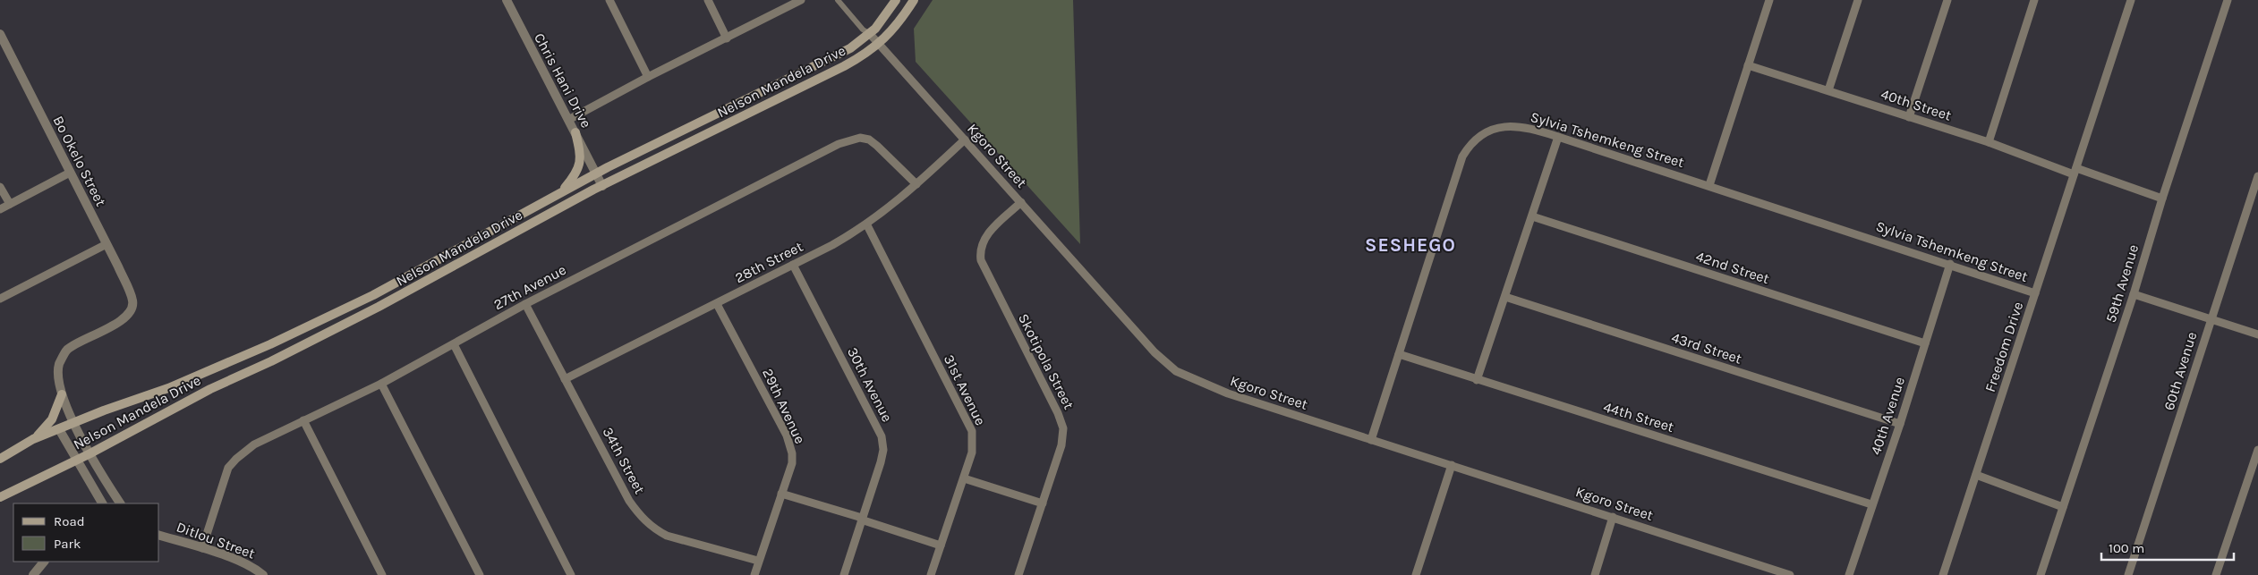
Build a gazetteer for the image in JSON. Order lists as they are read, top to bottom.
{
  "streets": {
    "main road": ["Nelson Mandela Drive"],
    "street": [
      "Chris Hani Drive",
      "40th Street",
      "Sylvia Tshemkeng Street",
      "Kgoro Street",
      "Bo Okelo Street",
      "28th Street",
      "42nd Street",
      "59th Avenue",
      "27th Avenue",
      "Freedom Drive",
      "43rd Street",
      "Skotipola Street",
      "60th Avenue",
      "30th Avenue",
      "31st Avenue",
      "29th Avenue",
      "40th Avenue",
      "44th Street",
      "34th Street",
      "Ditlou Street"
    ]
  },
  "crossings": [
    ["Chris Hani Drive", "Nelson Mandela Drive"],
    ["Nelson Mandela Drive", "Kgoro Street"],
    ["40th Street", "59th Avenue"],
    ["40th Street", "Freedom Drive"],
    ["Sylvia Tshemkeng Street", "Kgoro Street"],
    ["Sylvia Tshemkeng Street", "Freedom Drive"],
    ["Sylvia Tshemkeng Street", "40th Avenue"],
    ["Sylvia Tshemkeng Street", "44th Street"],
    ["Kgoro Street", "28th Street"],
    ["Kgoro Street", "Skotipola Street"],
    ["28th Street", "27th Avenue"],
    ["28th Street", "30th Avenue"],
    ["28th Street", "31st Avenue"],
    ["28th Street", "29th Avenue"],
    ["28th Street", "34th Street"],
    ["42nd Street", "40th Avenue"],
    ["27th Avenue", "34th Street"],
    ["27th Avenue", "Ditlou Street"],
    ["43rd Street", "40th Avenue"],
    ["29th Avenue", "34th Street"],
    ["40th Avenue", "44th Street"]
  ],
  "districts": ["SESHEGO"],
  "legend": ["Road", "Park"],
  "scale_bar": "100 m"
}
